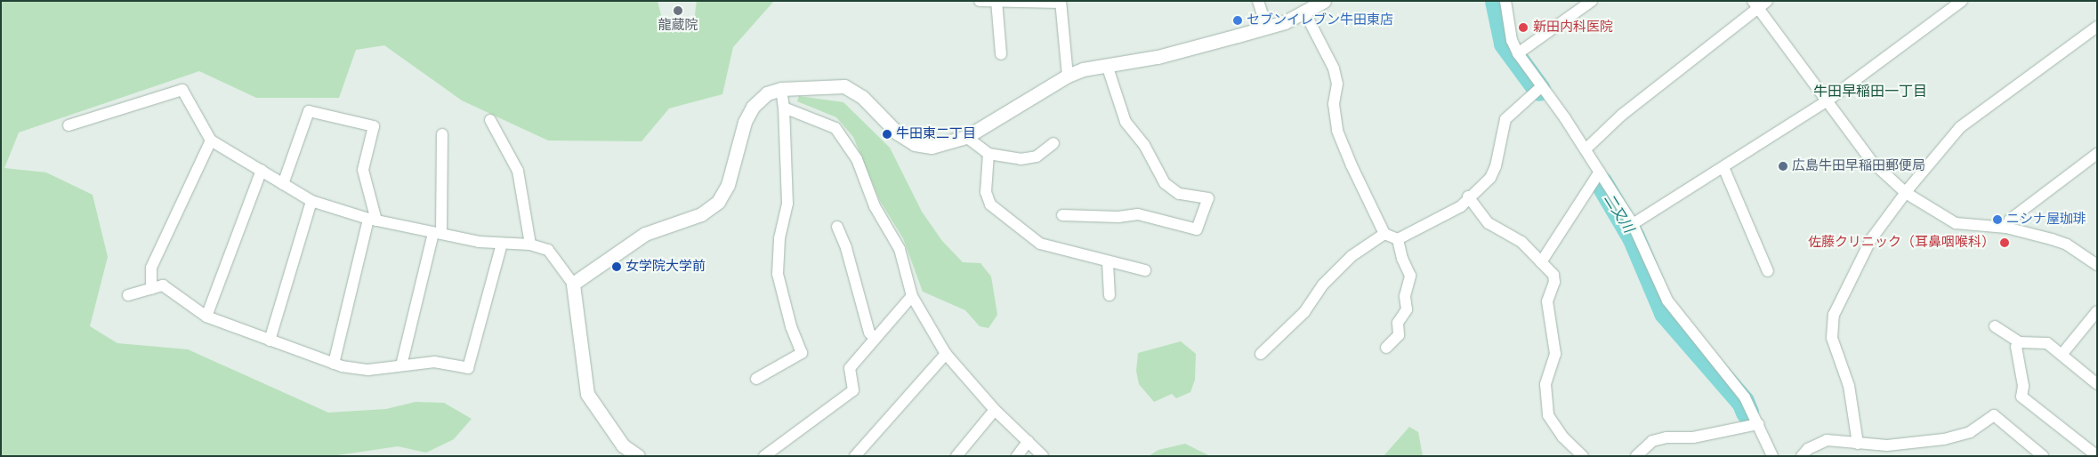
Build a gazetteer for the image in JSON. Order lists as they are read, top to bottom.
{
  "districts": ["牛田早稲田一丁目"],
  "water": ["二又川"],
  "places": [
    "龍蔵院",
    "セブンイレブン牛田東店",
    "新田内科医院",
    "牛田東二丁目",
    "広島牛田早稲田郵便局",
    "ニシナ屋珈琲",
    "佐藤クリニック（耳鼻咽喉科）",
    "女学院大学前"
  ]
}
